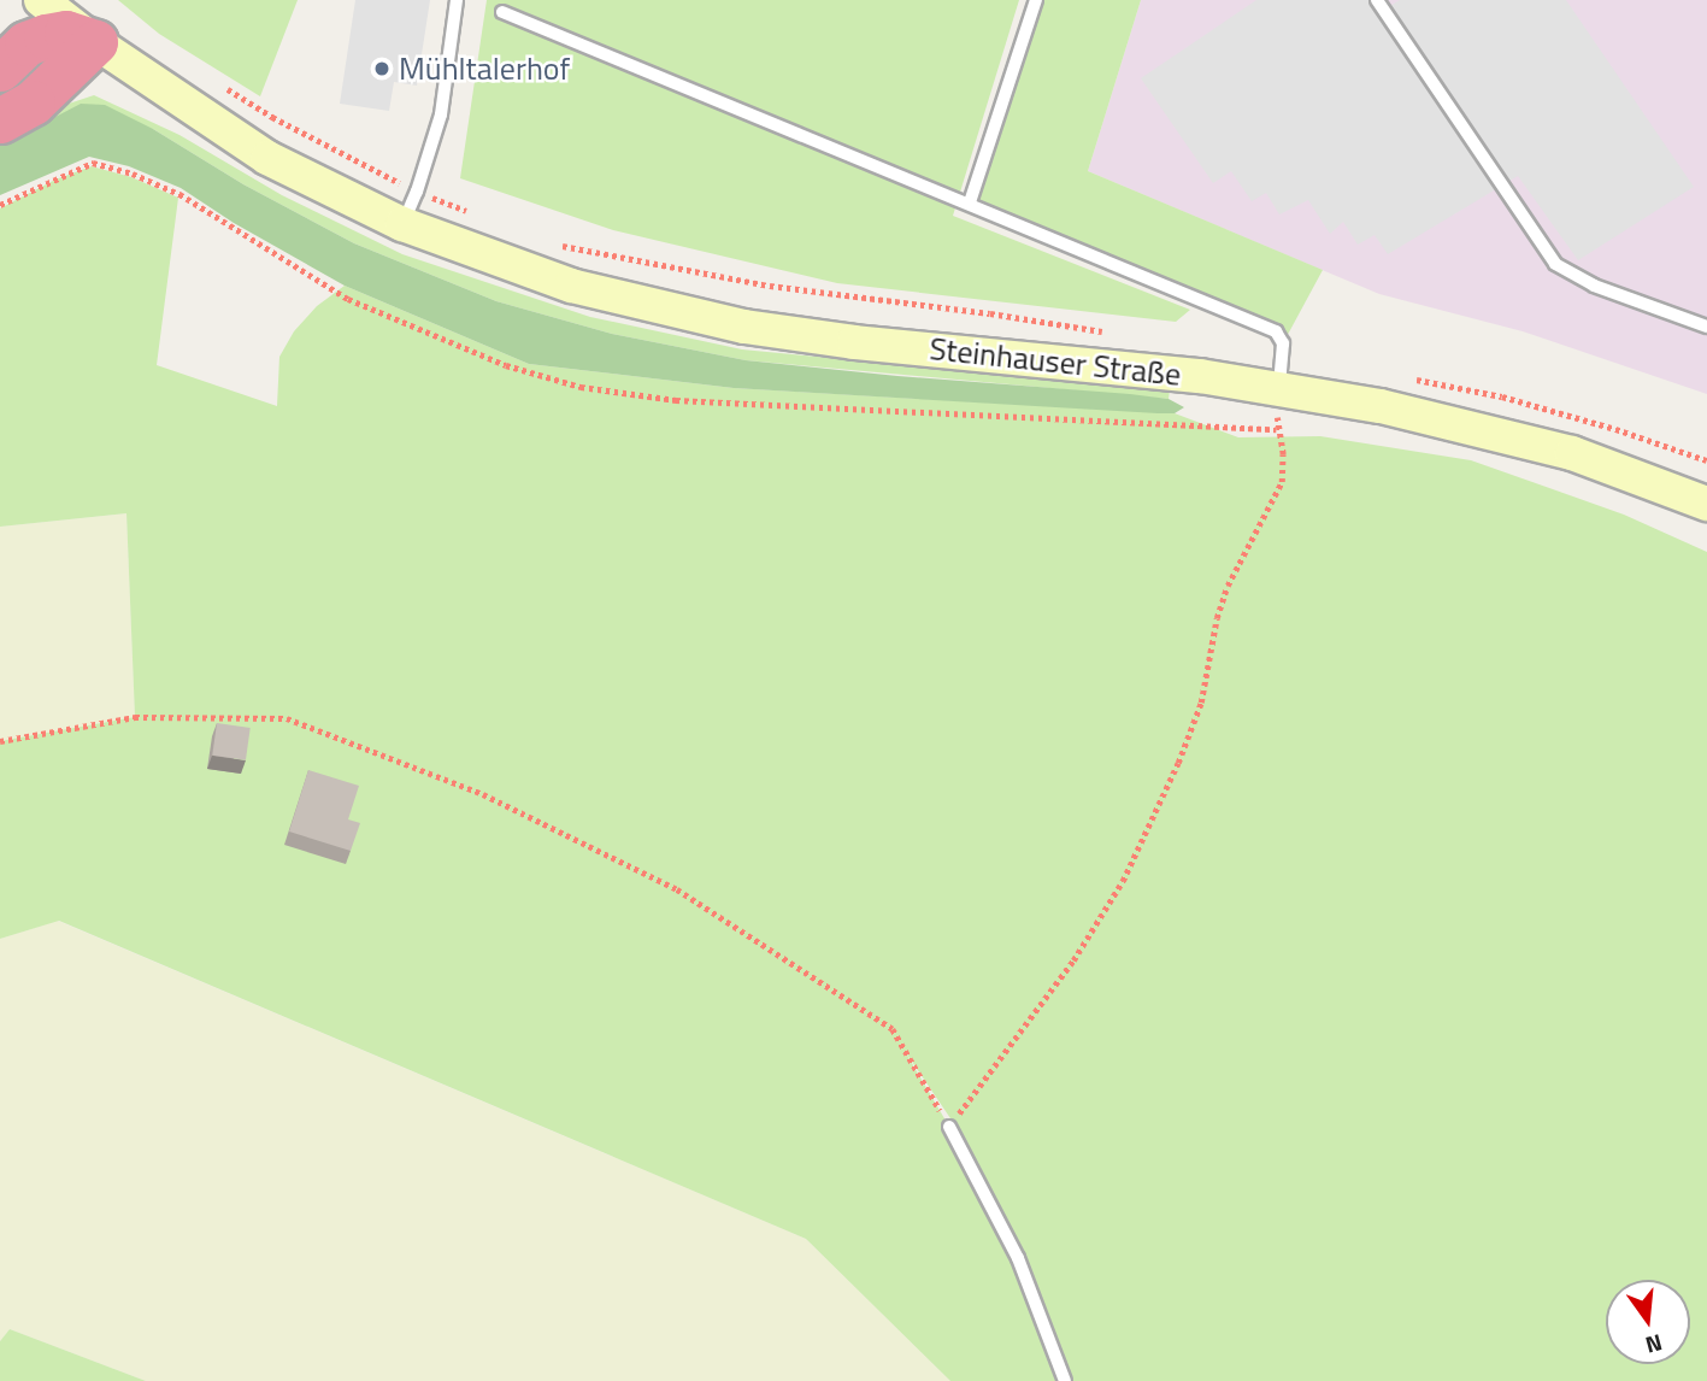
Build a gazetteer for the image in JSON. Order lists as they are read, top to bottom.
{
  "streets": {
    "main road": ["Steinhauser Straße"]
  },
  "places": ["Mühltalerhof"],
  "north": "bottom"
}
